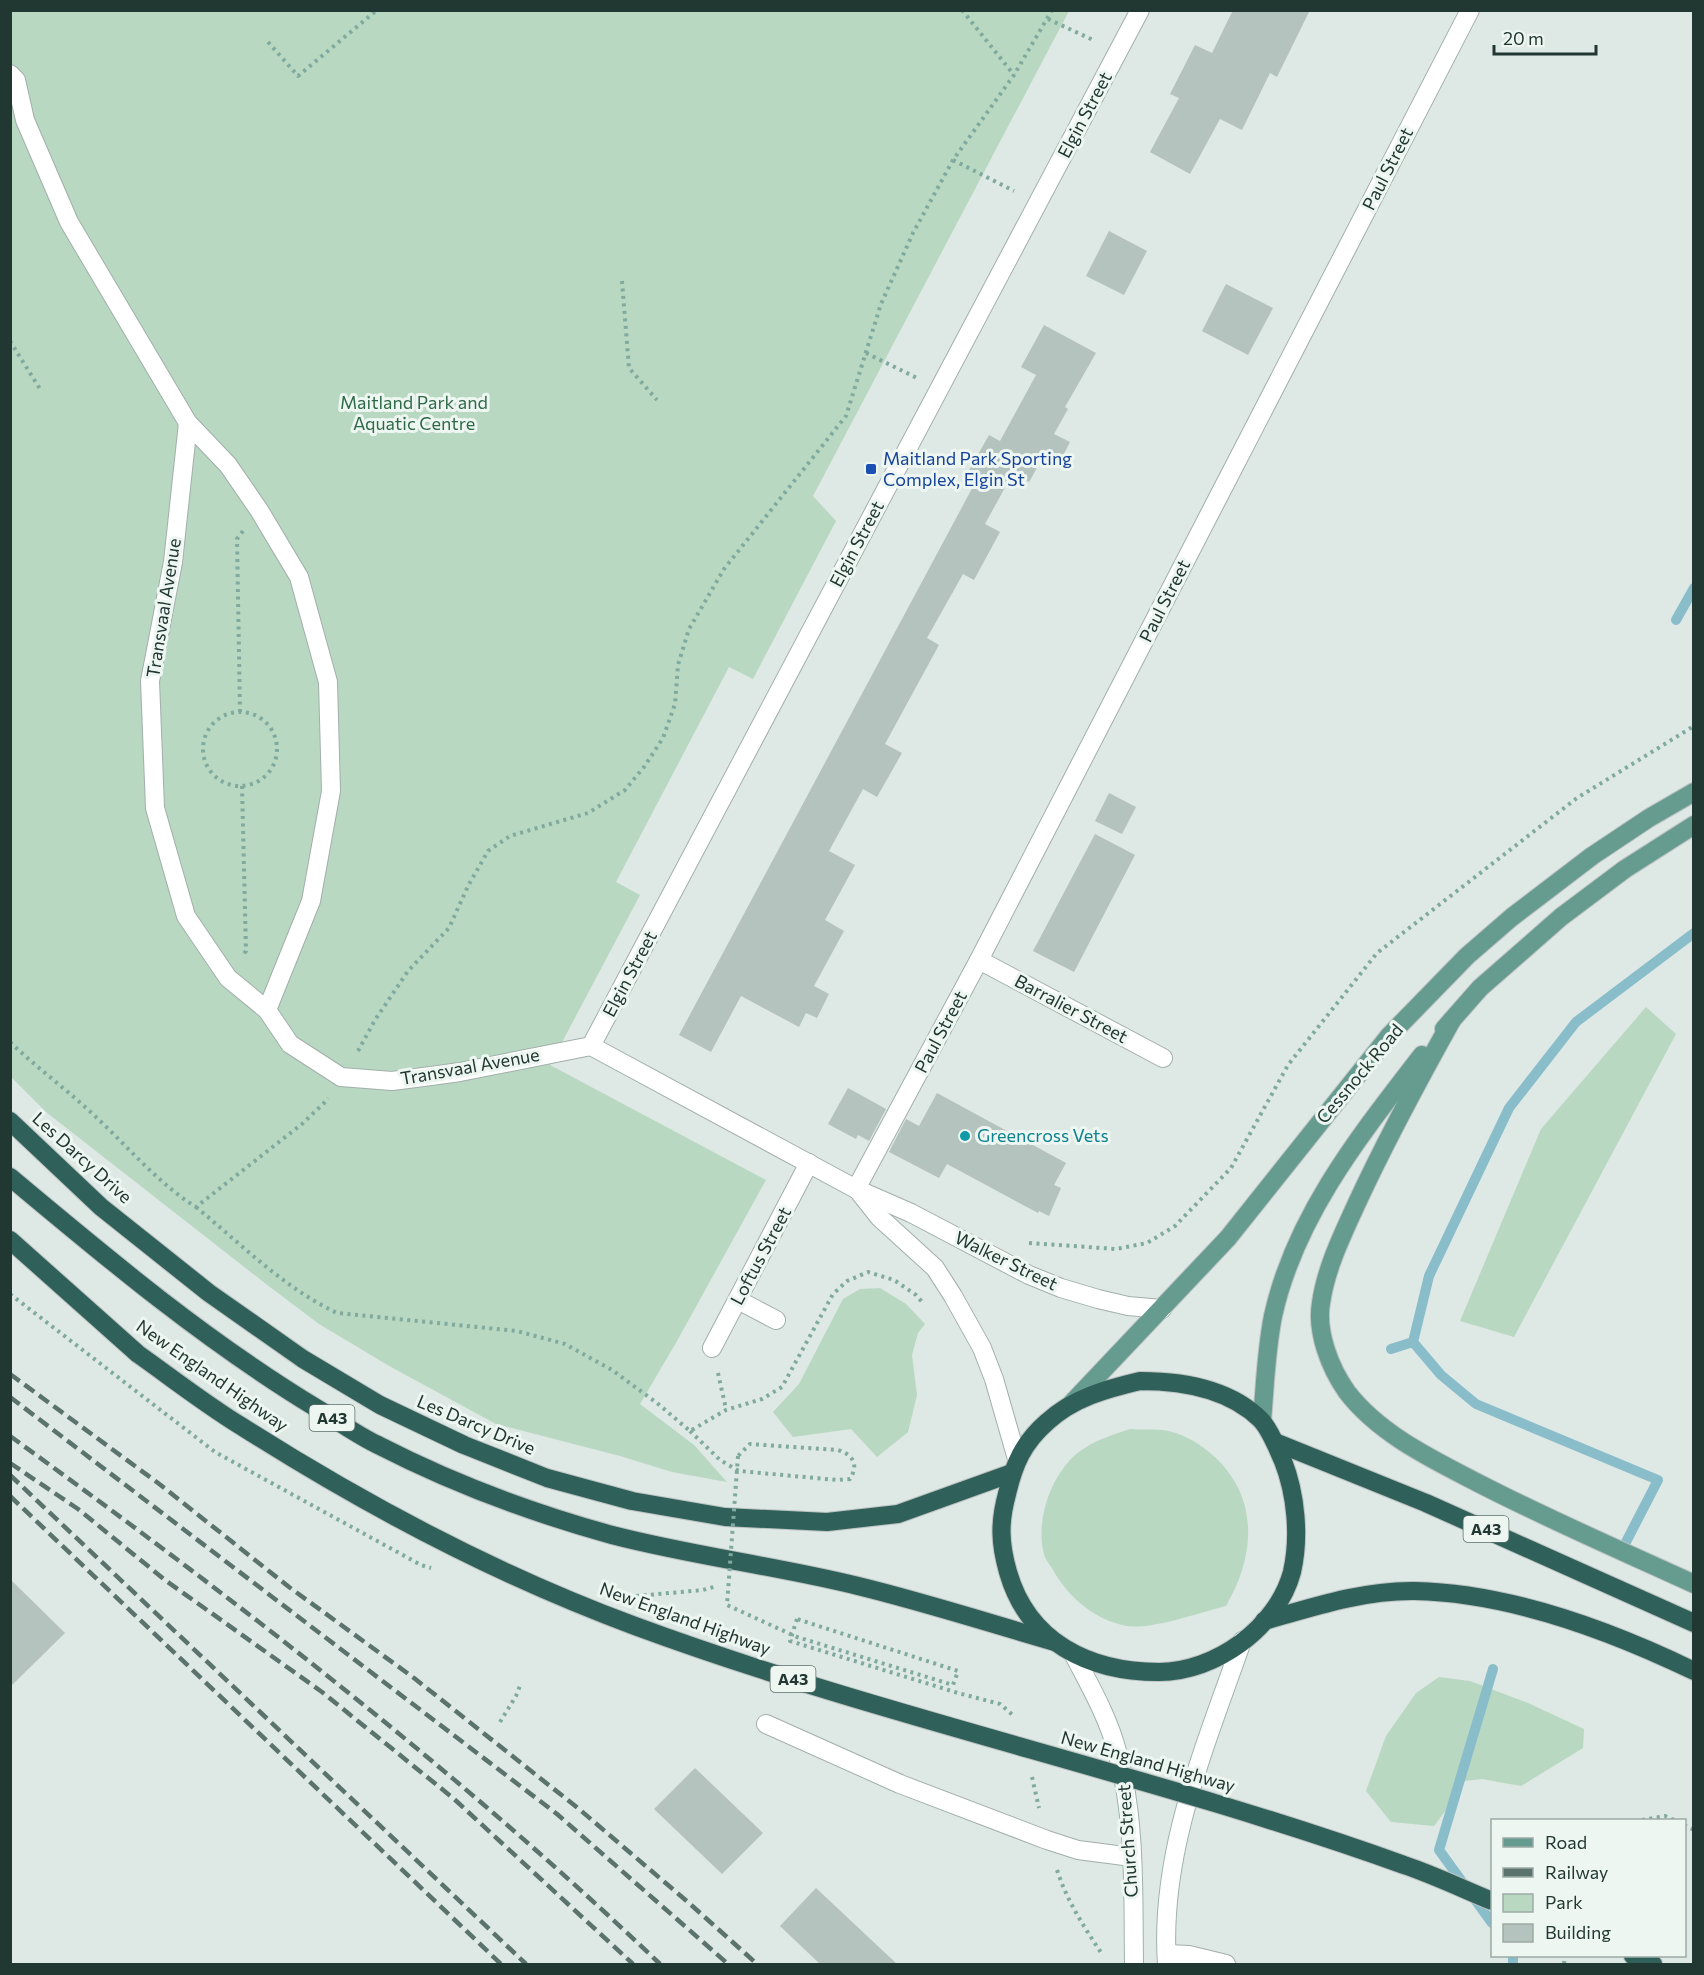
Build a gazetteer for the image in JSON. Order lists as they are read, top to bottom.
{
  "streets": {
    "highway": ["Les Darcy Drive", "New England Highway", "A43"],
    "main road": ["Cessnock Road"],
    "street": [
      "Elgin Street",
      "Paul Street",
      "Transvaal Avenue",
      "Barralier Street",
      "Loftus Street",
      "Walker Street",
      "Church Street"
    ]
  },
  "crossings": [
    ["Elgin Street", "Transvaal Avenue"],
    ["Elgin Street", "Walker Street"],
    ["Paul Street", "Barralier Street"],
    ["Paul Street", "Walker Street"],
    ["Transvaal Avenue", "Walker Street"],
    ["Cessnock Road", "Walker Street"],
    ["Cessnock Road", "A43"],
    ["Les Darcy Drive", "Walker Street"],
    ["Les Darcy Drive", "A43"],
    ["Loftus Street", "Walker Street"],
    ["Walker Street", "A43"],
    ["A43", "Church Street"]
  ],
  "parks": ["Maitland Park and Aquatic Centre"],
  "places": {
    "transit": ["Maitland Park Sporting Complex, Elgin St"],
    "other": ["Greencross Vets"]
  },
  "legend": [
    "Road",
    "Railway",
    "Park",
    "Building"
  ],
  "scale_bar": "20 m"
}
